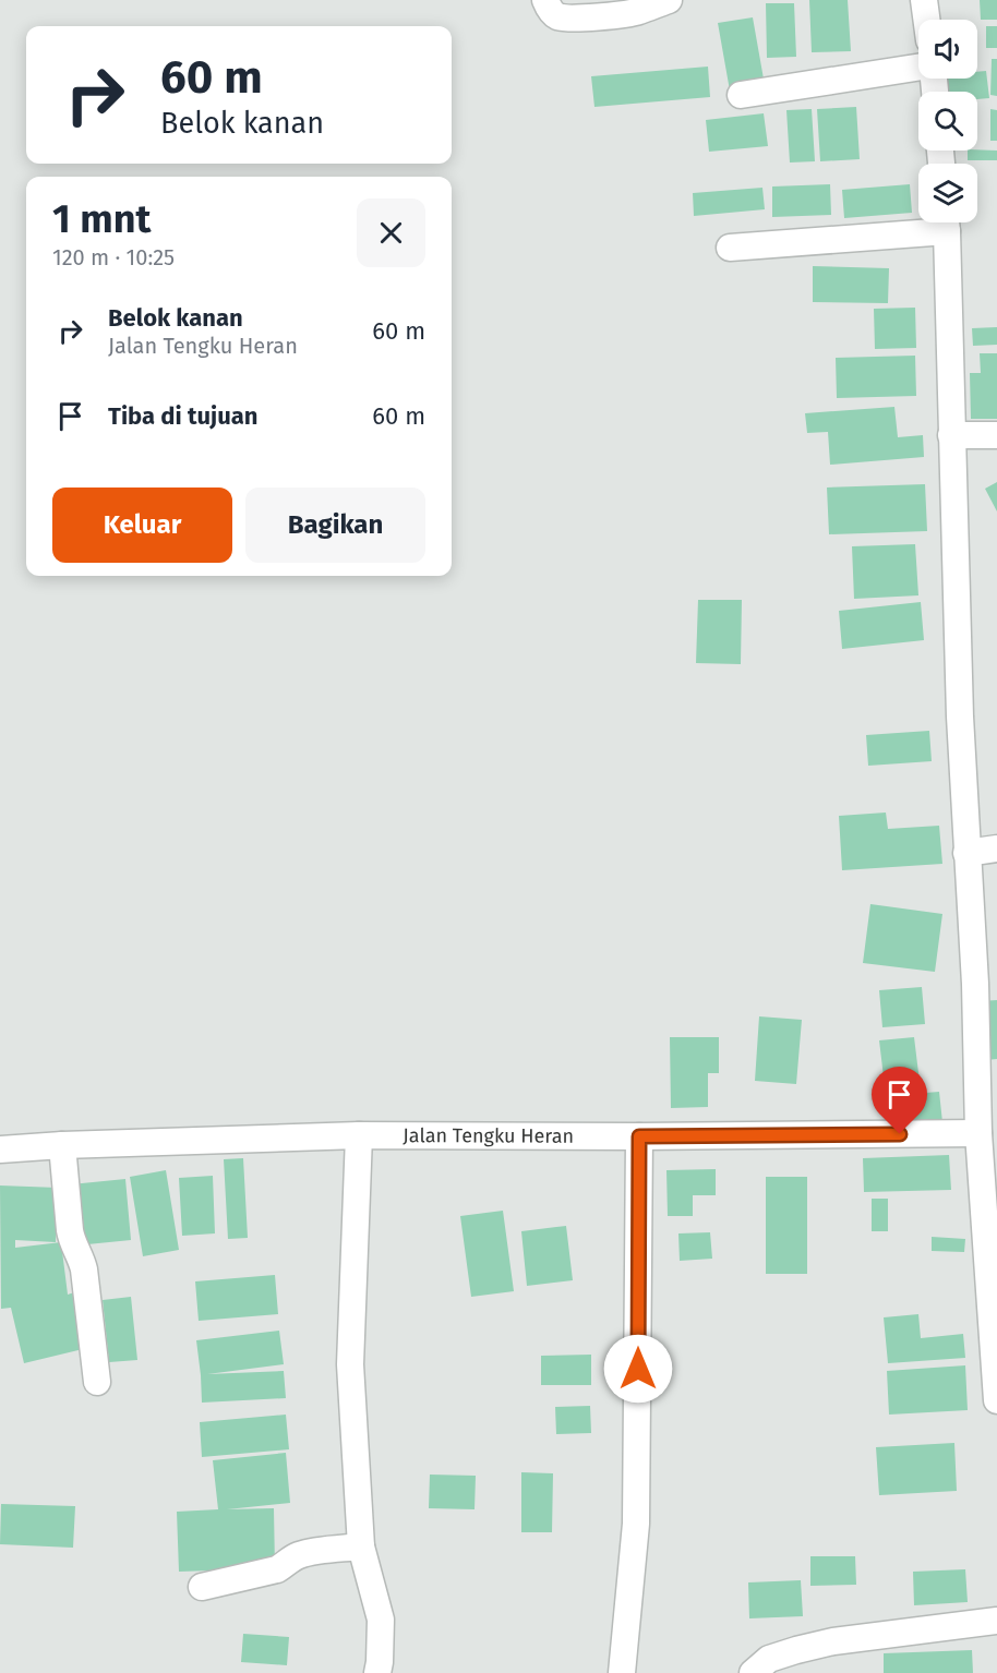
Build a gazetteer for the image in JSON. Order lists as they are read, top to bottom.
{
  "streets": {
    "street": ["Jalan Tengku Heran"]
  },
  "page": {
    "turn": ["60 m", "Belok kanan"],
    "heading": ["1 mnt", "120 m · 10:25"],
    "list": [
      {
        "name": "Belok kanan",
        "note": "Jalan Tengku Heran",
        "value": "60 m"
      },
      {
        "name": "Tiba di tujuan",
        "value": "60 m"
      }
    ],
    "buttons": ["Keluar", "Bagikan"]
  }
}
